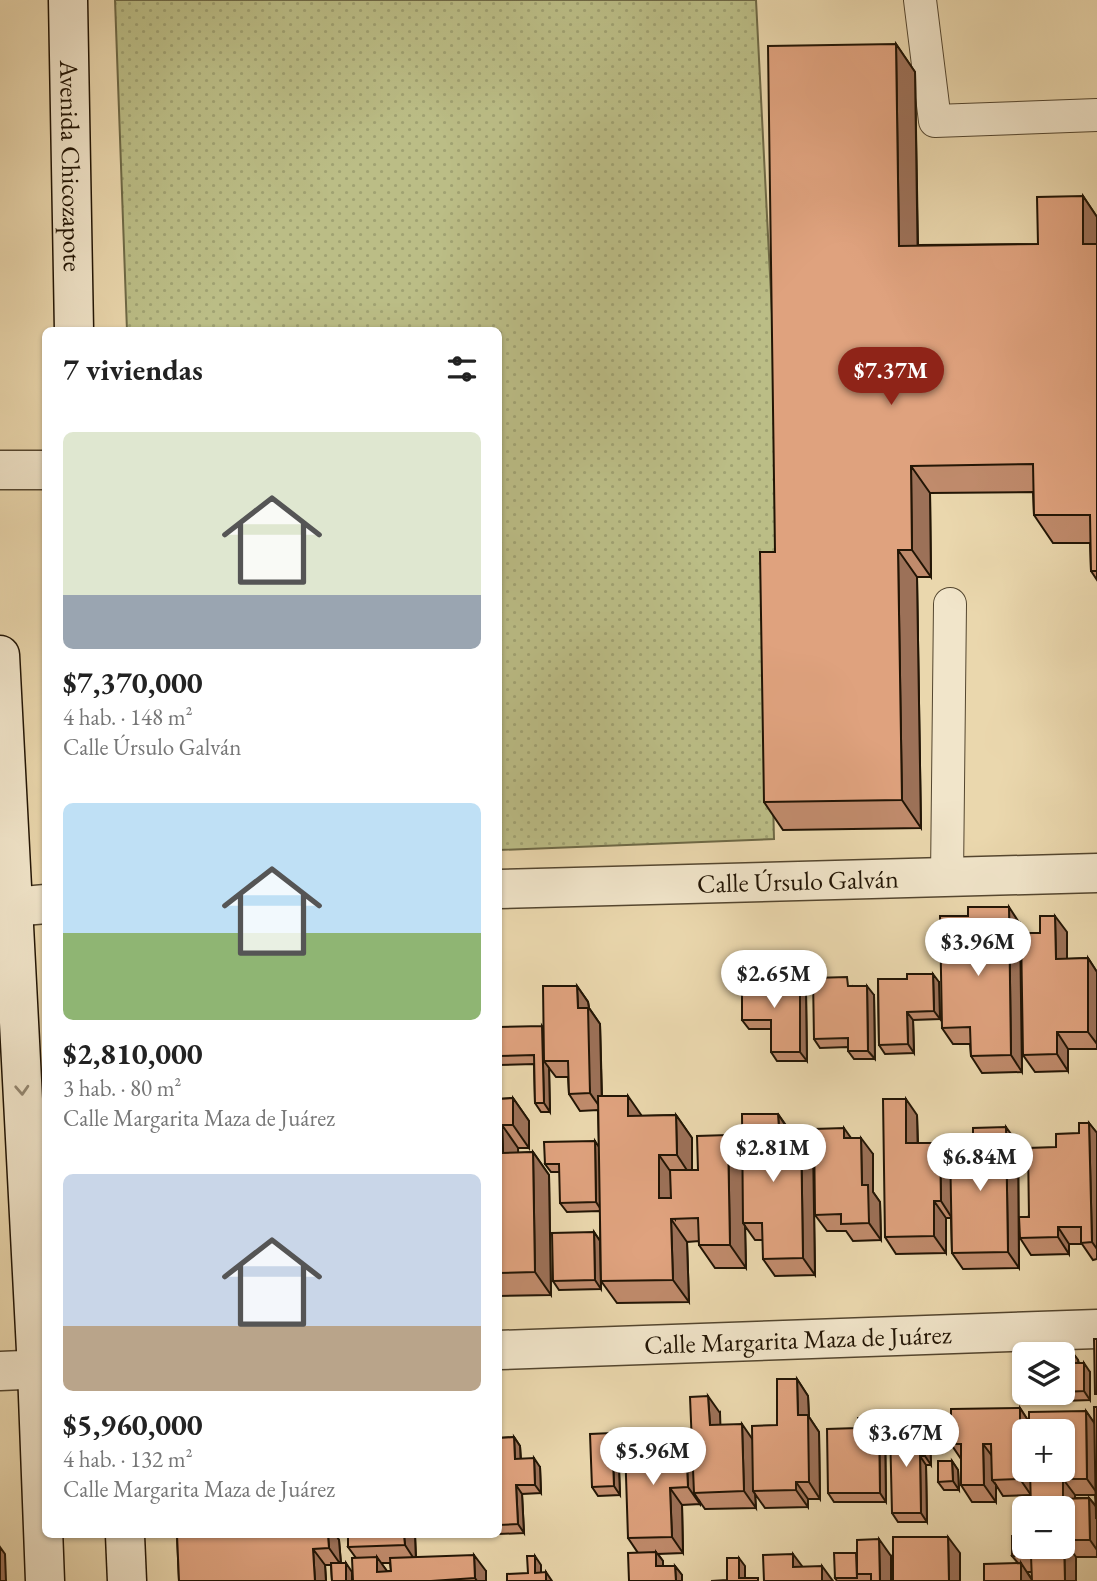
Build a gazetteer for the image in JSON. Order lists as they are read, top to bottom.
{
  "streets": {
    "main road": ["Avenida Chicozapote", "Calle Úrsulo Galván", "Calle Margarita Maza de Juárez"]
  },
  "page": {
    "heading": "7 viviendas",
    "price": [
      "$7.37M",
      "$3.96M",
      "$2.65M",
      "$2.81M",
      "$6.84M",
      "$3.67M",
      "$5.96M"
    ],
    "list": [
      {
        "name": "$7,370,000",
        "note": "4 hab. · 148 m² · Calle Úrsulo Galván"
      },
      {
        "name": "$2,810,000",
        "note": "3 hab. · 80 m² · Calle Margarita Maza de Juárez"
      },
      {
        "name": "$5,960,000",
        "note": "4 hab. · 132 m² · Calle Margarita Maza de Juárez"
      }
    ],
    "map_buttons": ["+", "−"]
  }
}
